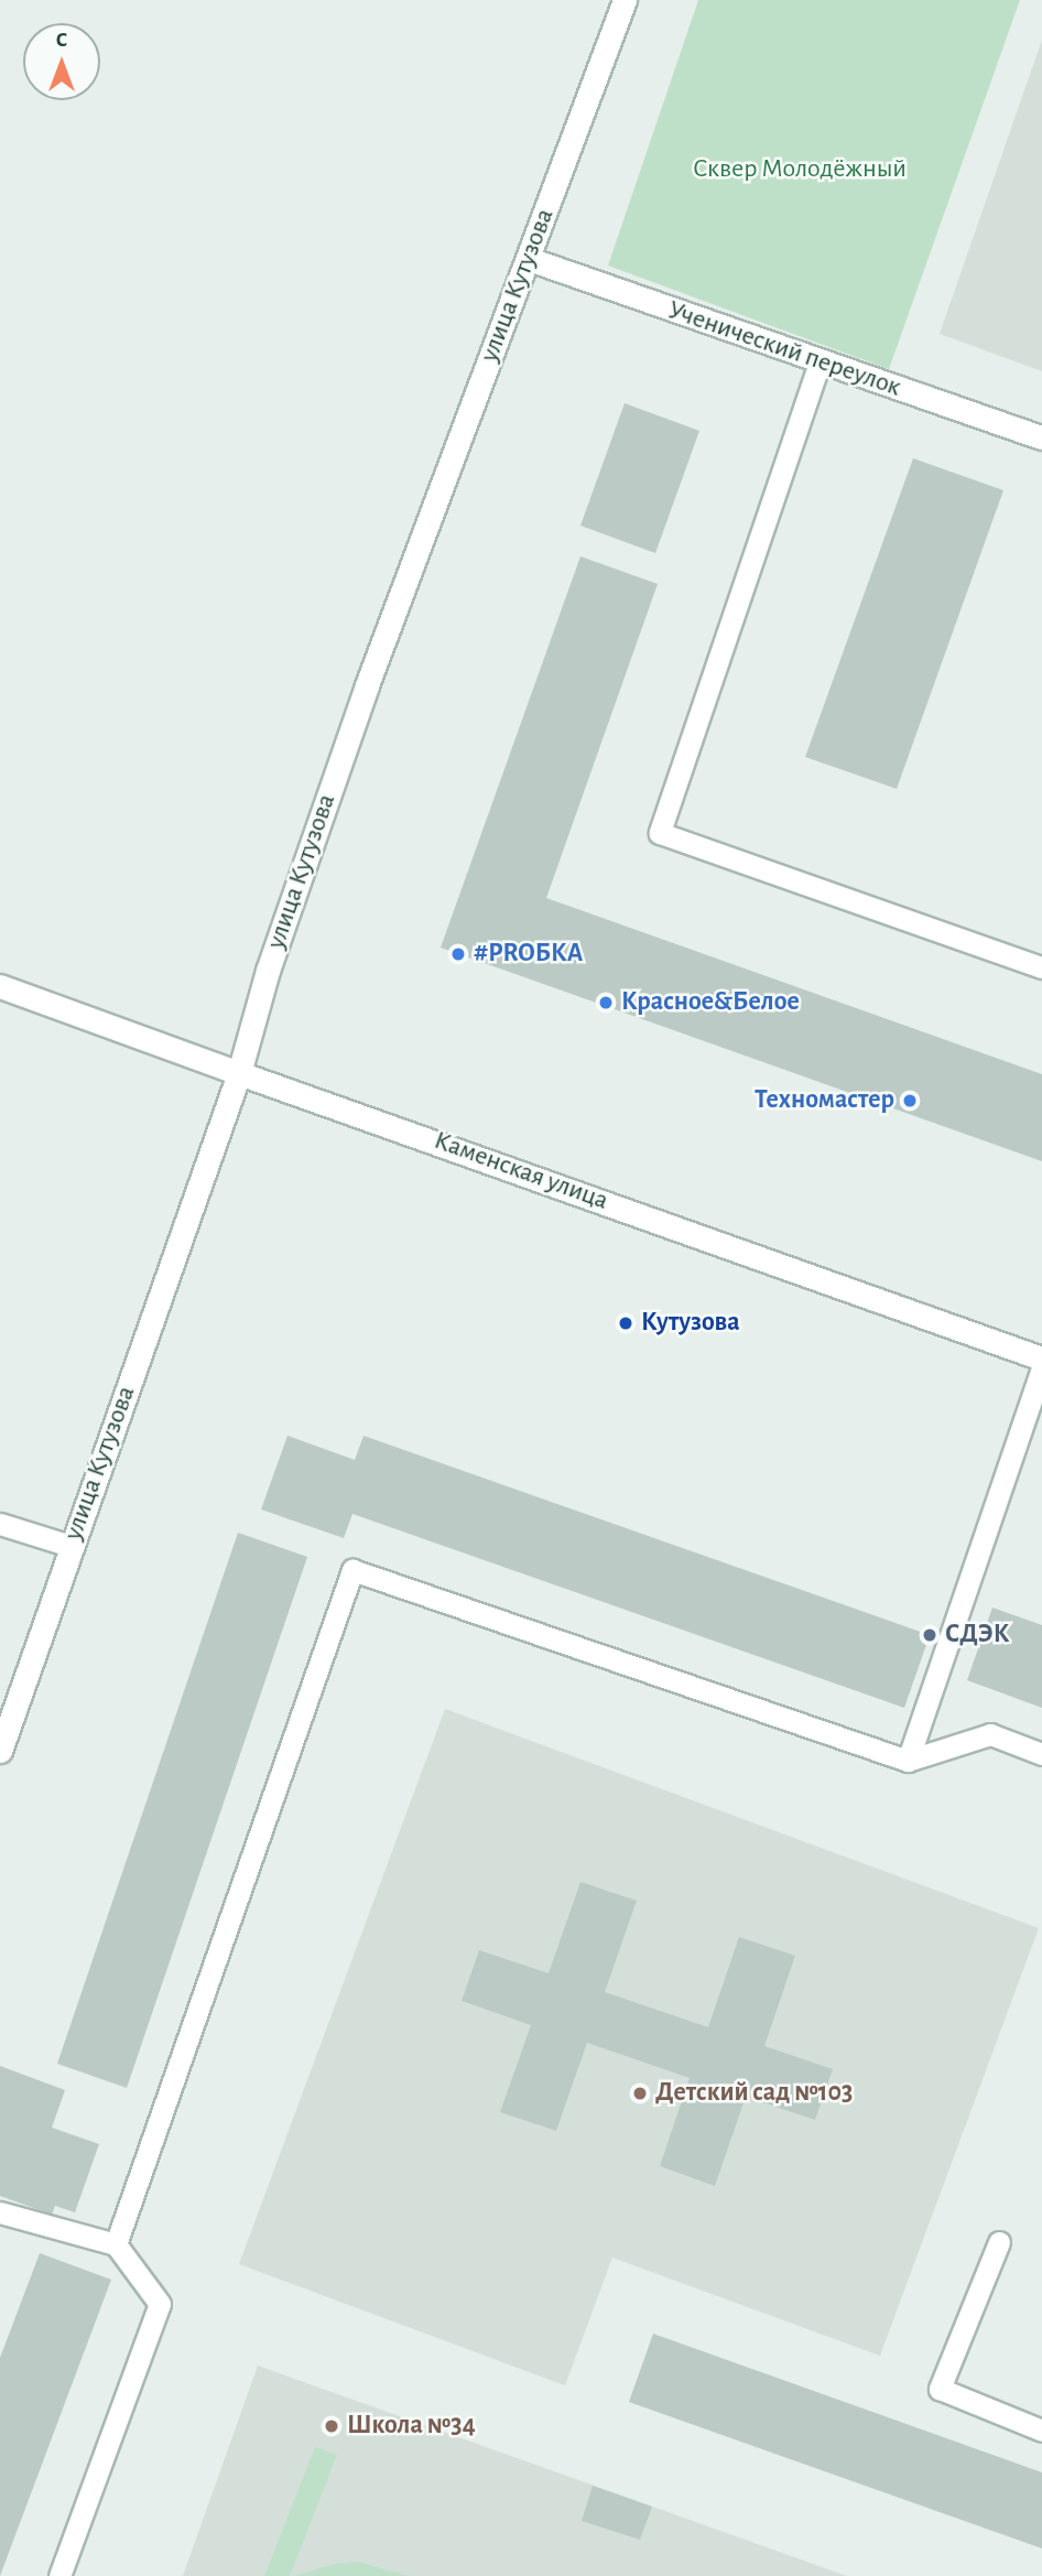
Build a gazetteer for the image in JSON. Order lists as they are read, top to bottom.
{
  "streets": {
    "street": ["улица Кутузова", "Ученический переулок", "Каменская улица"]
  },
  "crossings": [
    ["улица Кутузова", "Ученический переулок"],
    ["улица Кутузова", "Каменская улица"]
  ],
  "parks": ["Сквер Молодёжный"],
  "places": [
    "#PROБКА",
    "Красное&Белое",
    "Техномастер",
    "Кутузова",
    "СДЭК",
    "Детский сад №103",
    "Школа №34"
  ],
  "north": "top"
}
